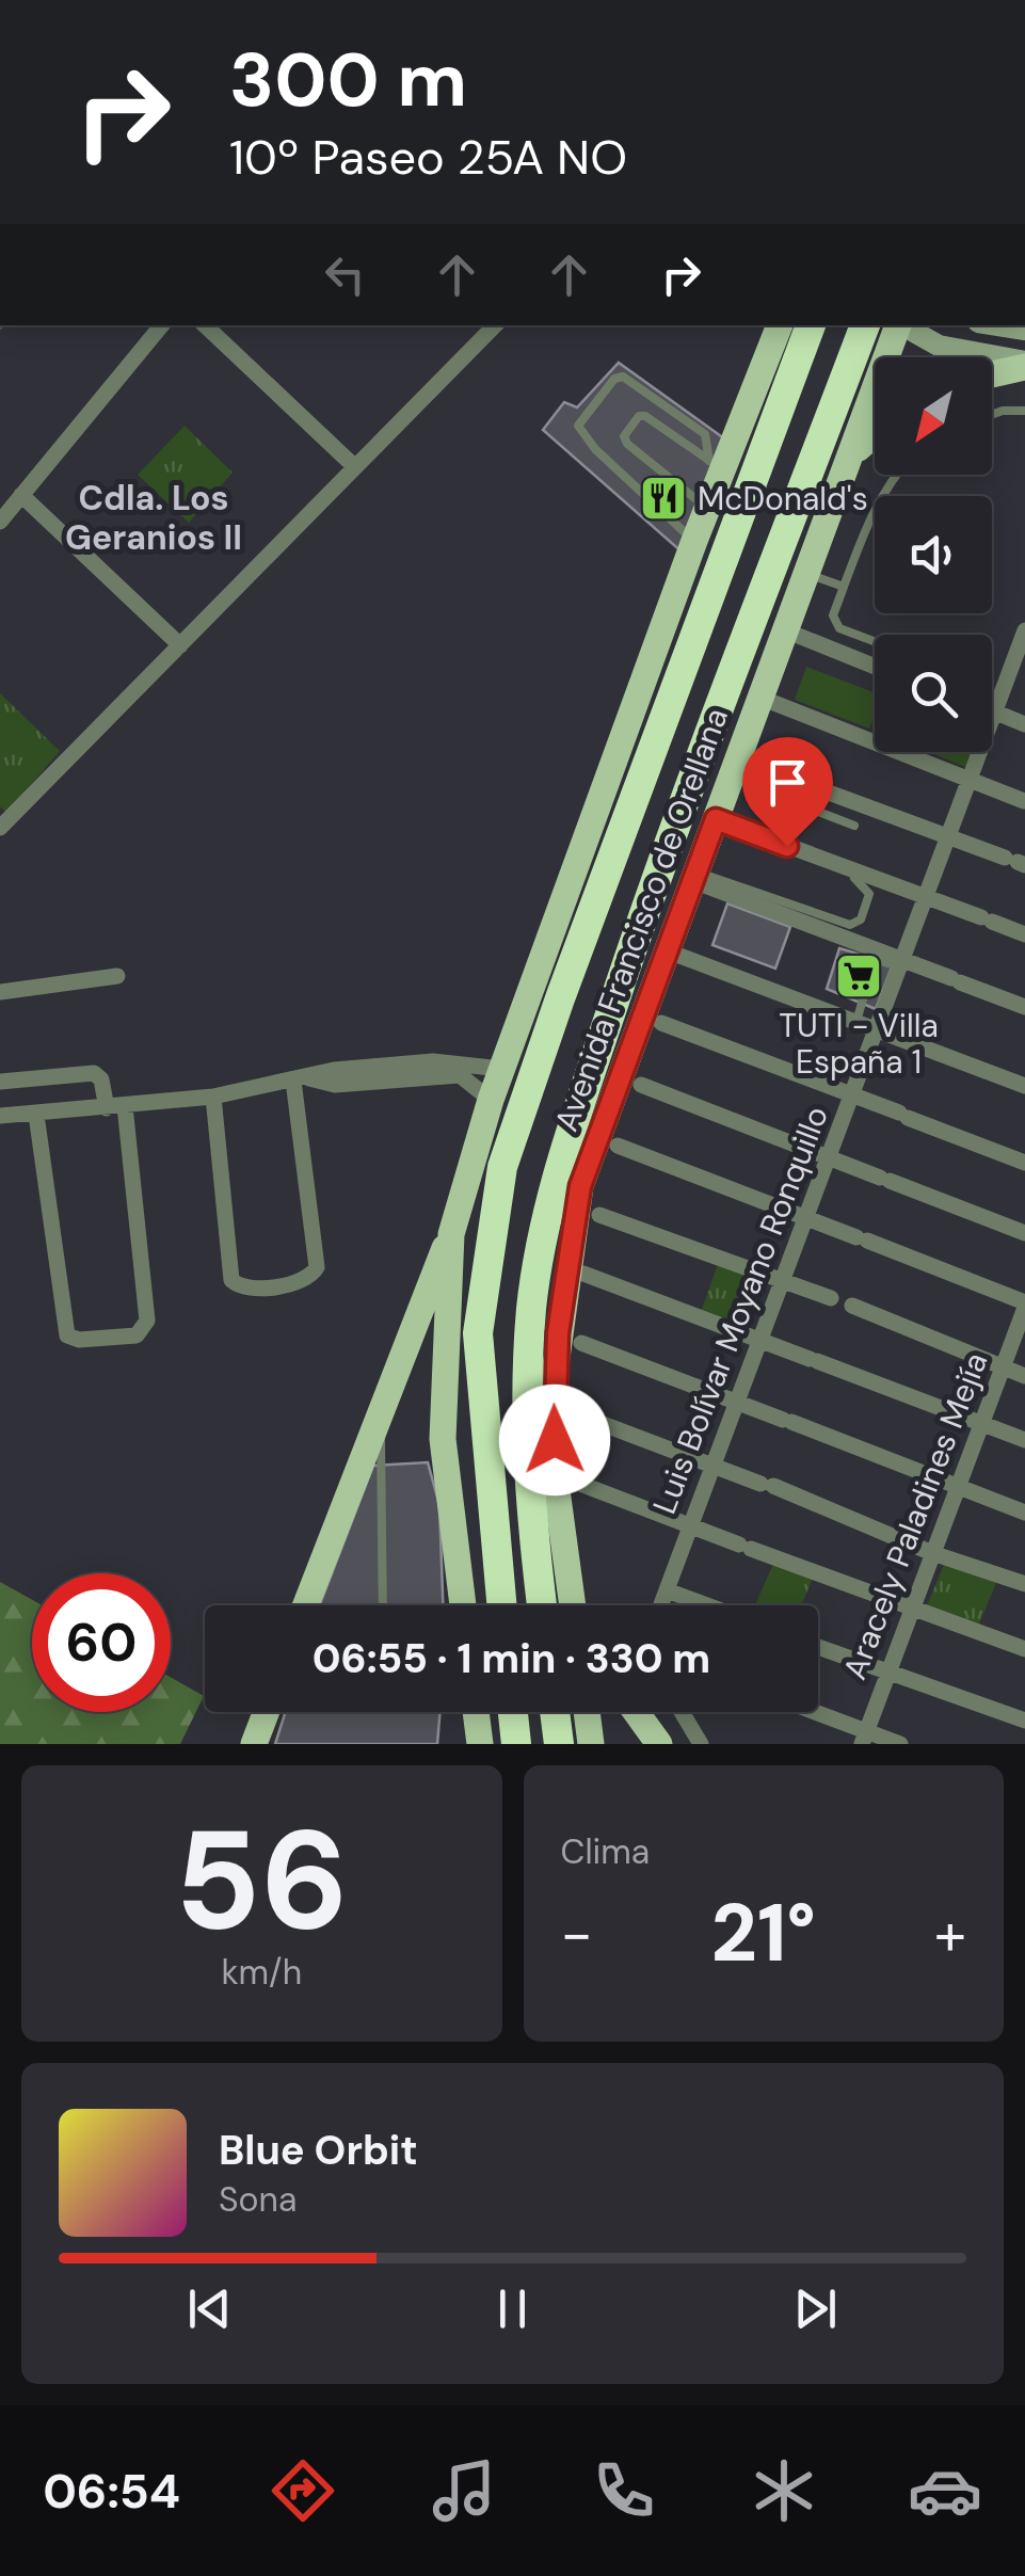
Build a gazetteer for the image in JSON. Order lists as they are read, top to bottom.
{
  "streets": {
    "highway": ["Avenida Francisco de Orellana"],
    "street": ["Luis Bolívar Moyano Ronquillo", "Aracely Paladines Mejía"]
  },
  "districts": ["Cdla. Los Geranios II"],
  "places": {
    "restaurant": ["McDonald's"],
    "supermarket": ["TUTI - Villa España 1"]
  },
  "north": "bottom left",
  "page": {
    "turn": ["300 m", "10º Paseo 25A NO"],
    "limit": "60",
    "trip": "06:55 · 1 min · 330 m",
    "tile": [
      ["56", "km/h"],
      "Clima"
    ],
    "heat": ["−", "21°", "+"],
    "song": ["Blue Orbit", "Sona"],
    "tabs": "06:54"
  }
}
